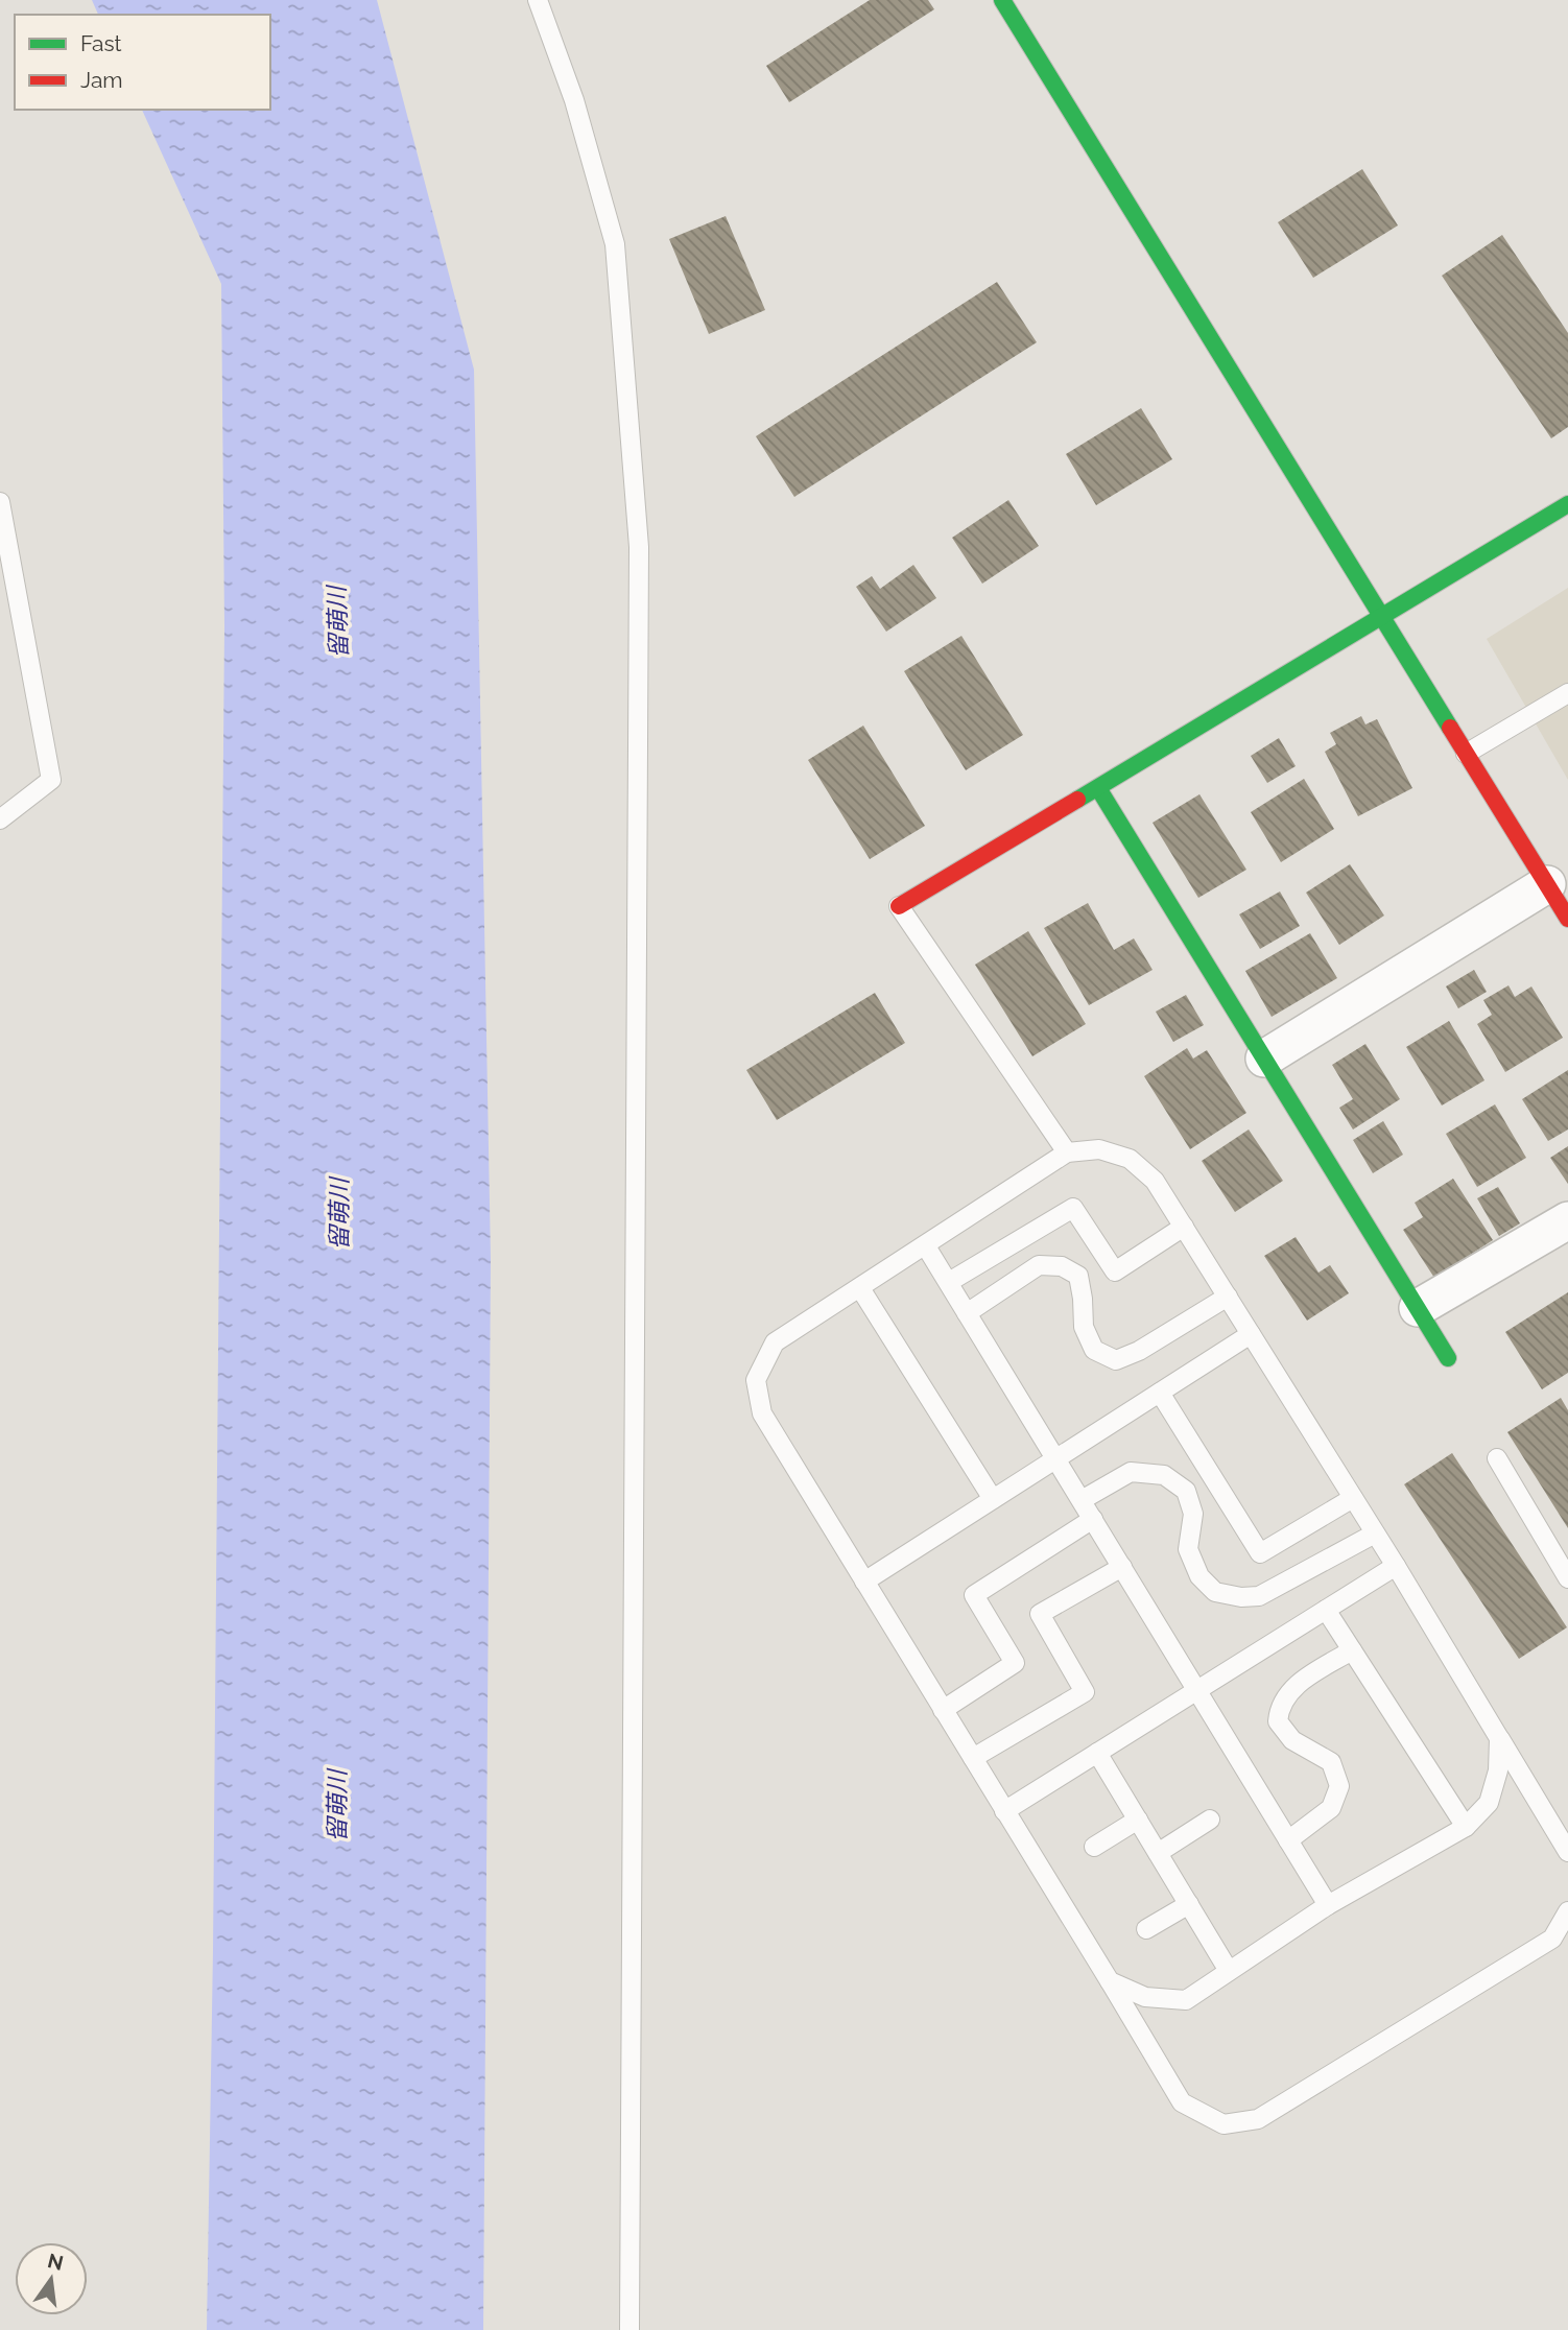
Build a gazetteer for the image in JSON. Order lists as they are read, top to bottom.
{
  "water": ["留萌川"],
  "legend": ["Fast", "Jam"],
  "north": "top"
}
